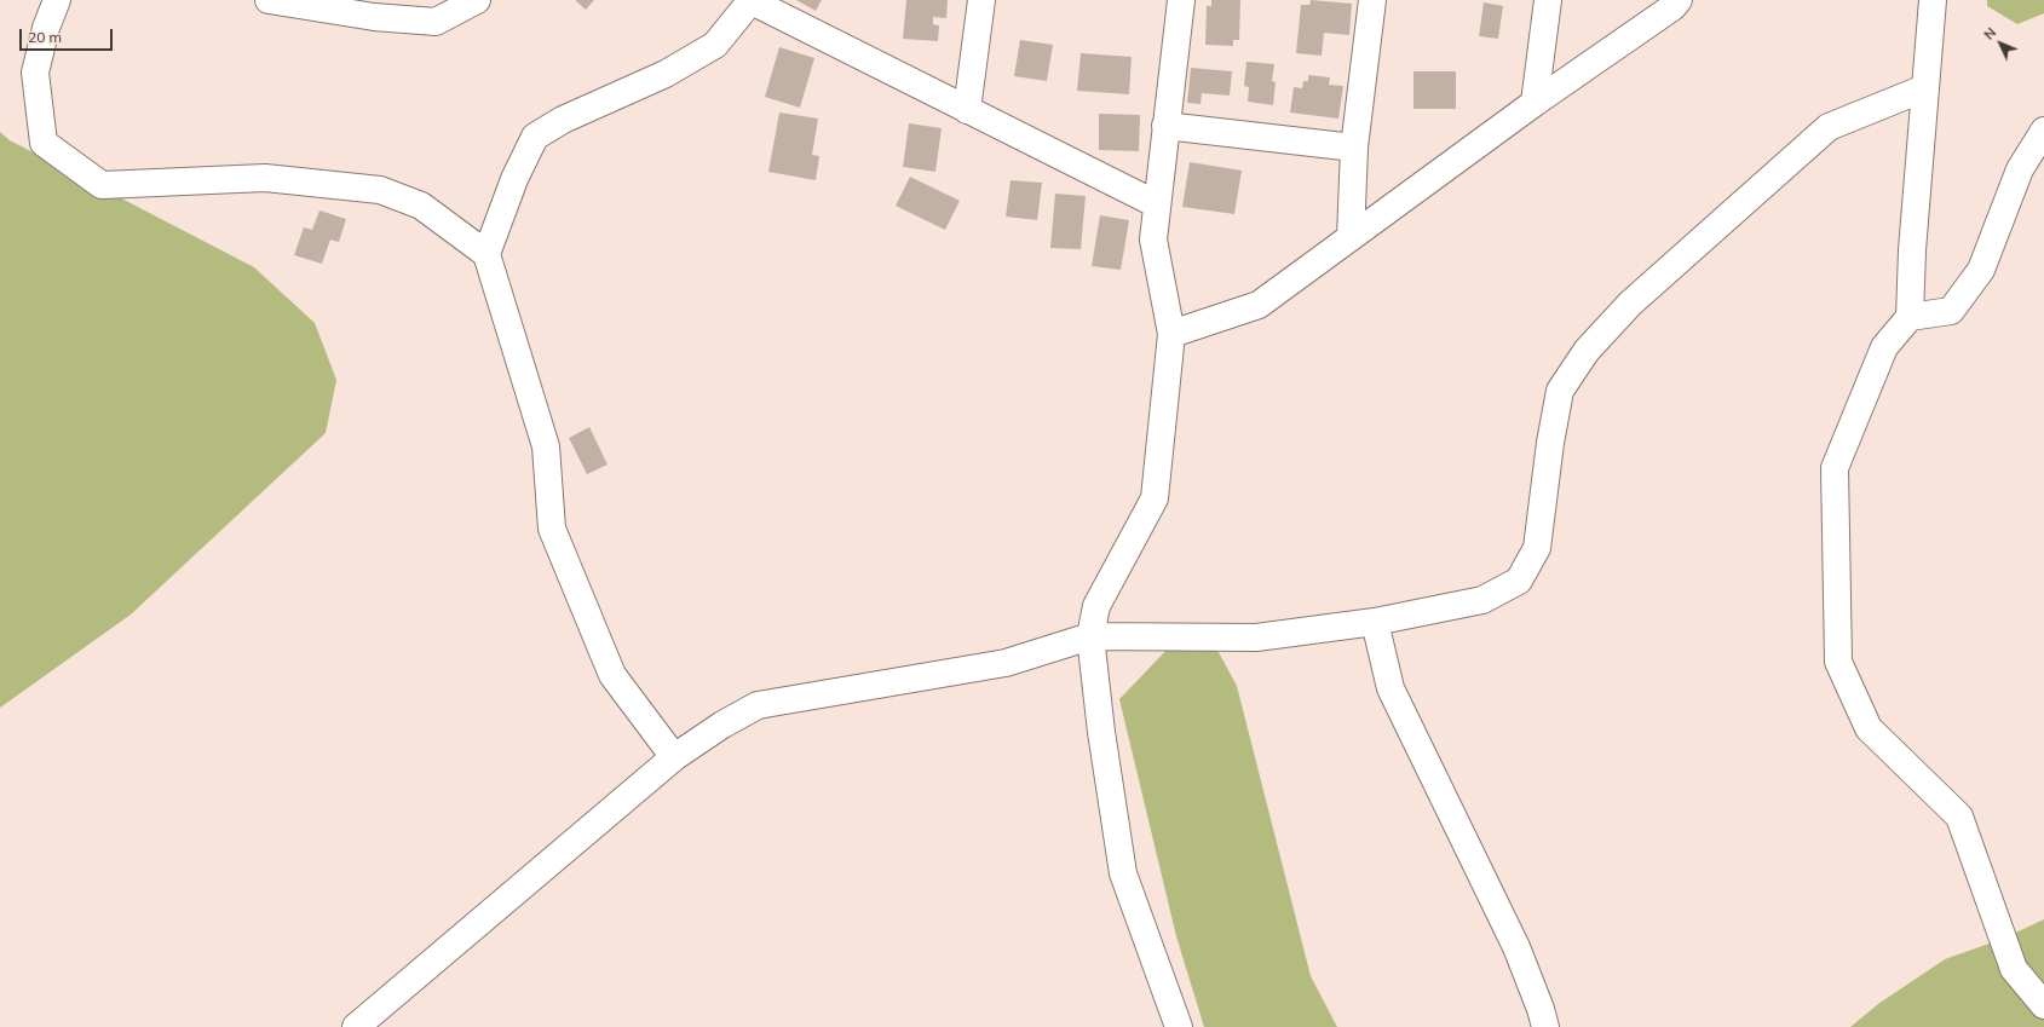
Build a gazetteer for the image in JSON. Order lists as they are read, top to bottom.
{
  "scale_bar": "20 m",
  "north": "top left"
}
